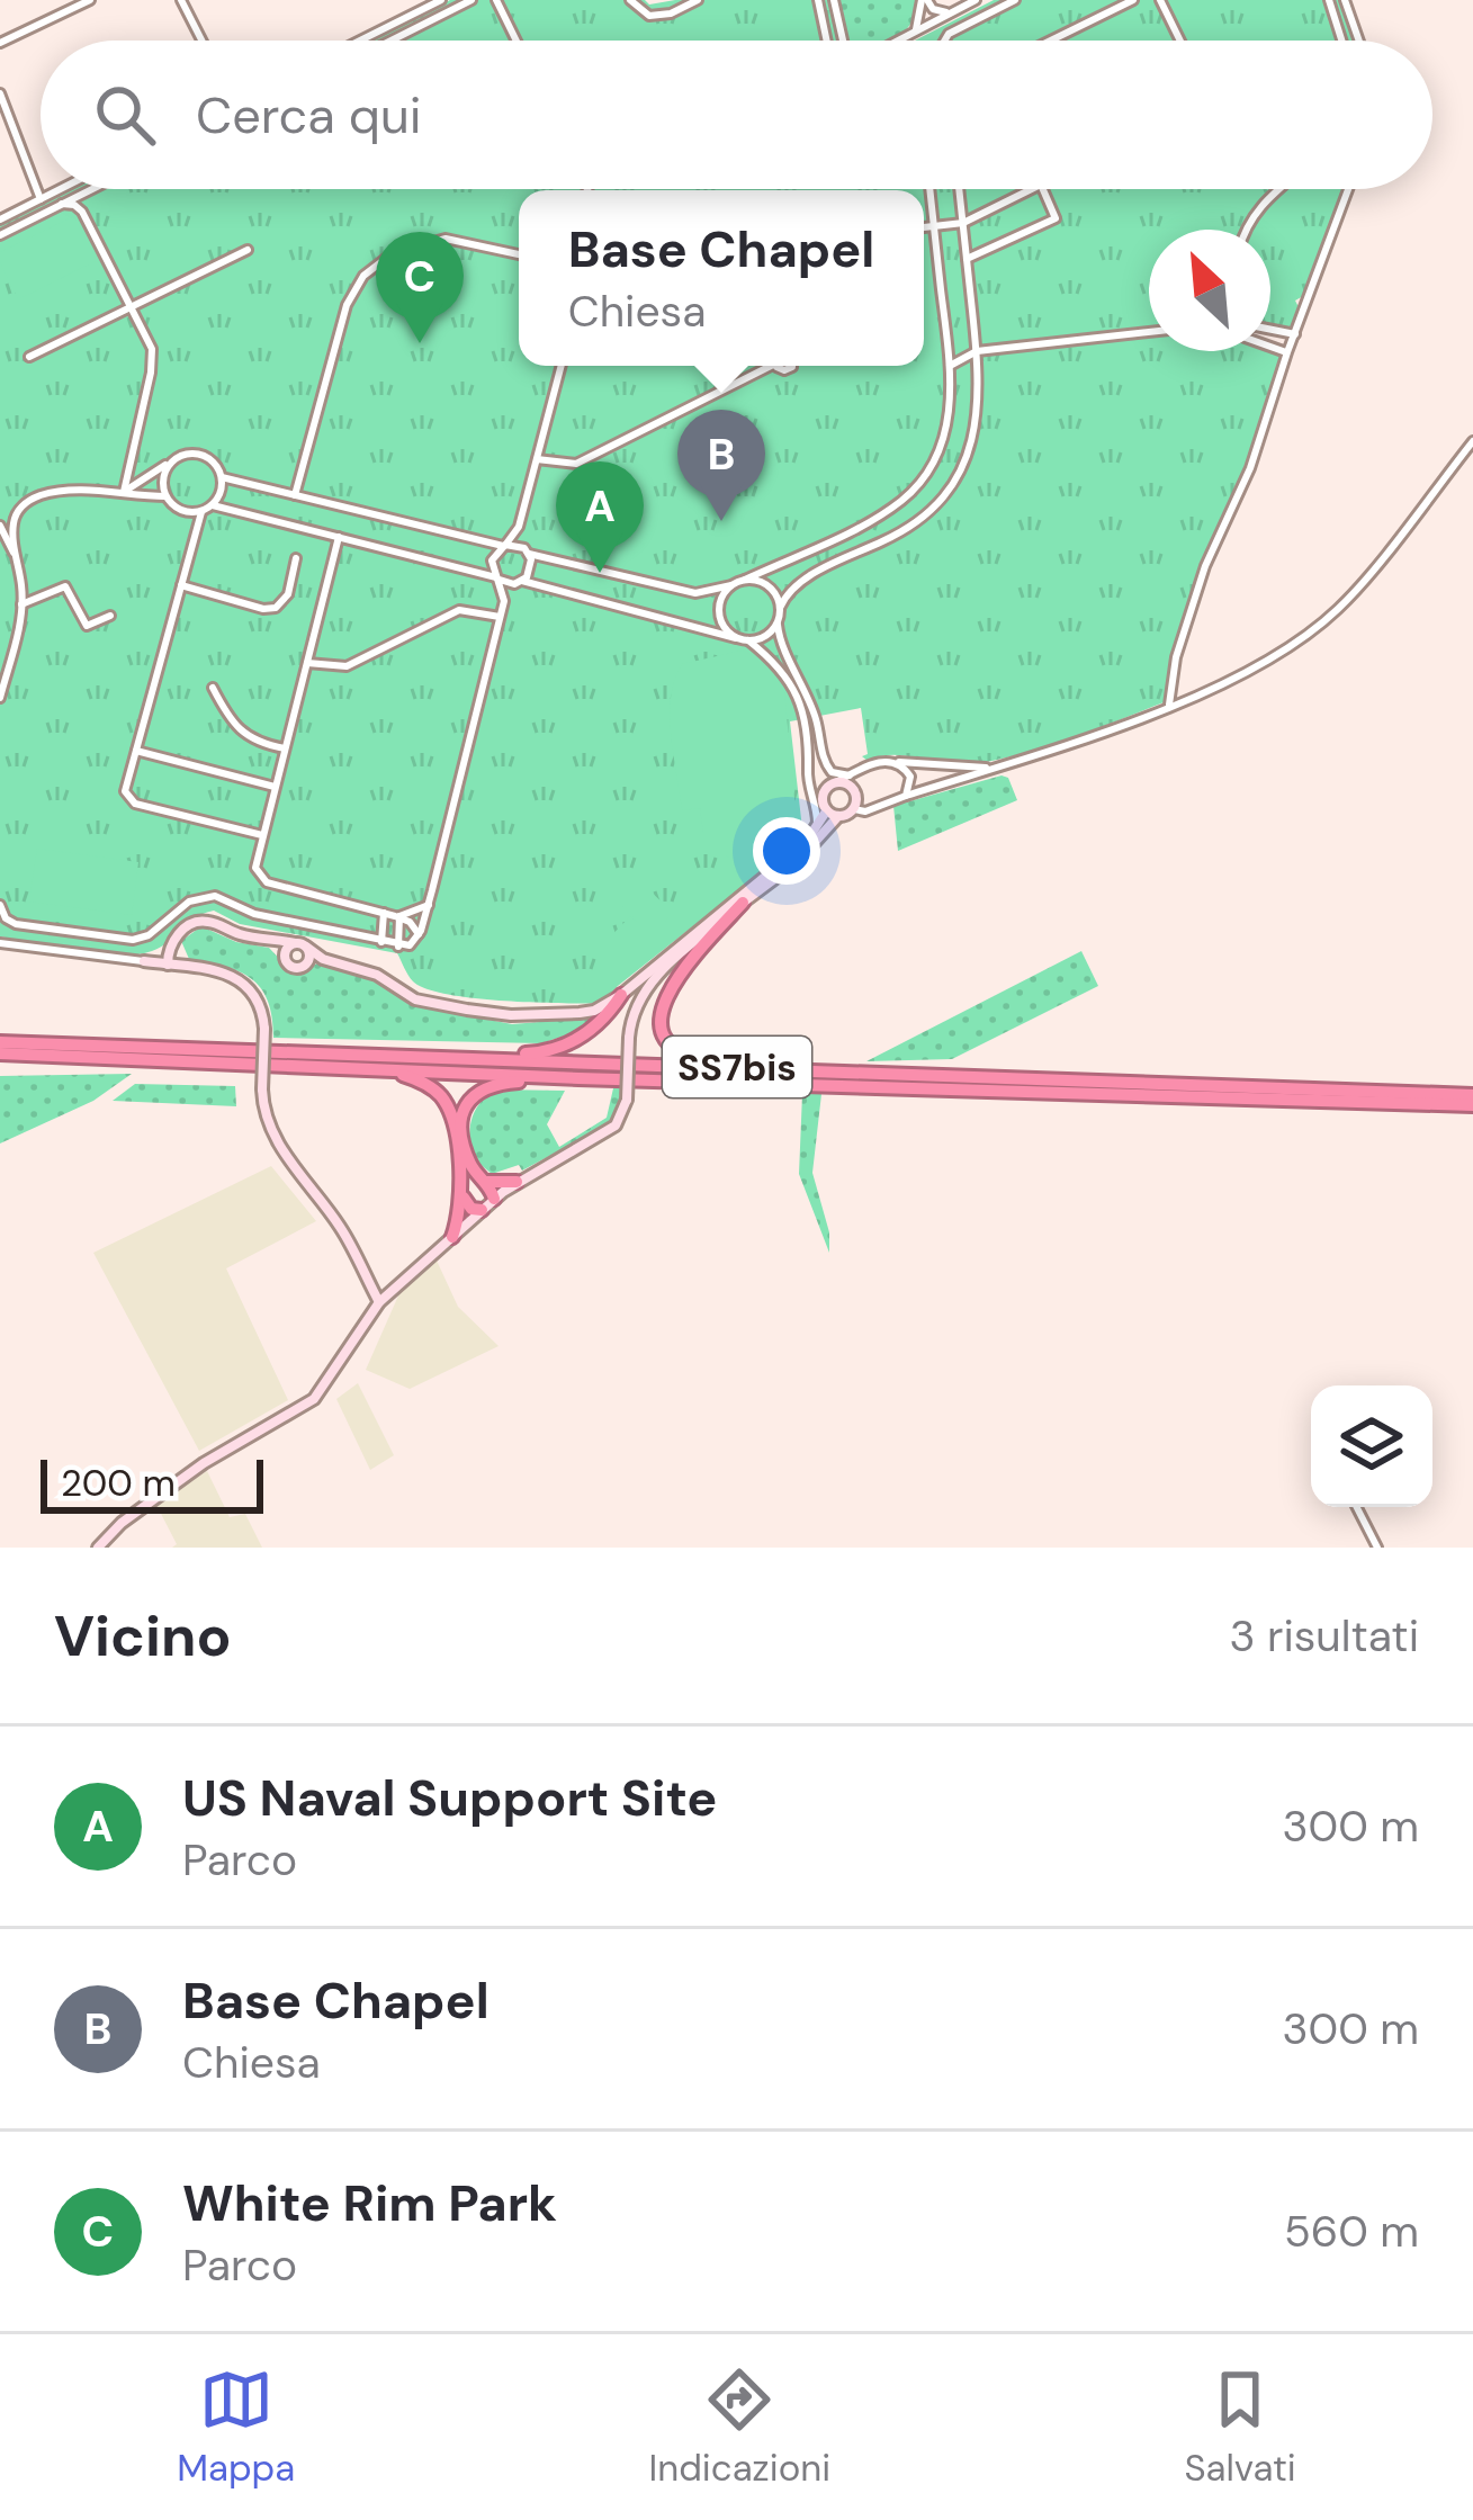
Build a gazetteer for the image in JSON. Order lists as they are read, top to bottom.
{
  "streets": {
    "highway": ["SS7bis"]
  },
  "scale_bar": "200 m",
  "north": "top left",
  "page": {
    "search": "Cerca qui",
    "popup": ["Base Chapel", "Chiesa"],
    "pins": ["C", "B", "A"],
    "scale": "200 m",
    "heading": ["Vicino", "3 risultati"],
    "list": [
      {
        "mark": "A",
        "name": "US Naval Support Site",
        "note": "Parco",
        "value": "300 m"
      },
      {
        "mark": "B",
        "name": "Base Chapel",
        "note": "Chiesa",
        "value": "300 m"
      },
      {
        "mark": "C",
        "name": "White Rim Park",
        "note": "Parco",
        "value": "560 m"
      }
    ],
    "nav": ["Mappa", "Indicazioni", "Salvati"]
  }
}
